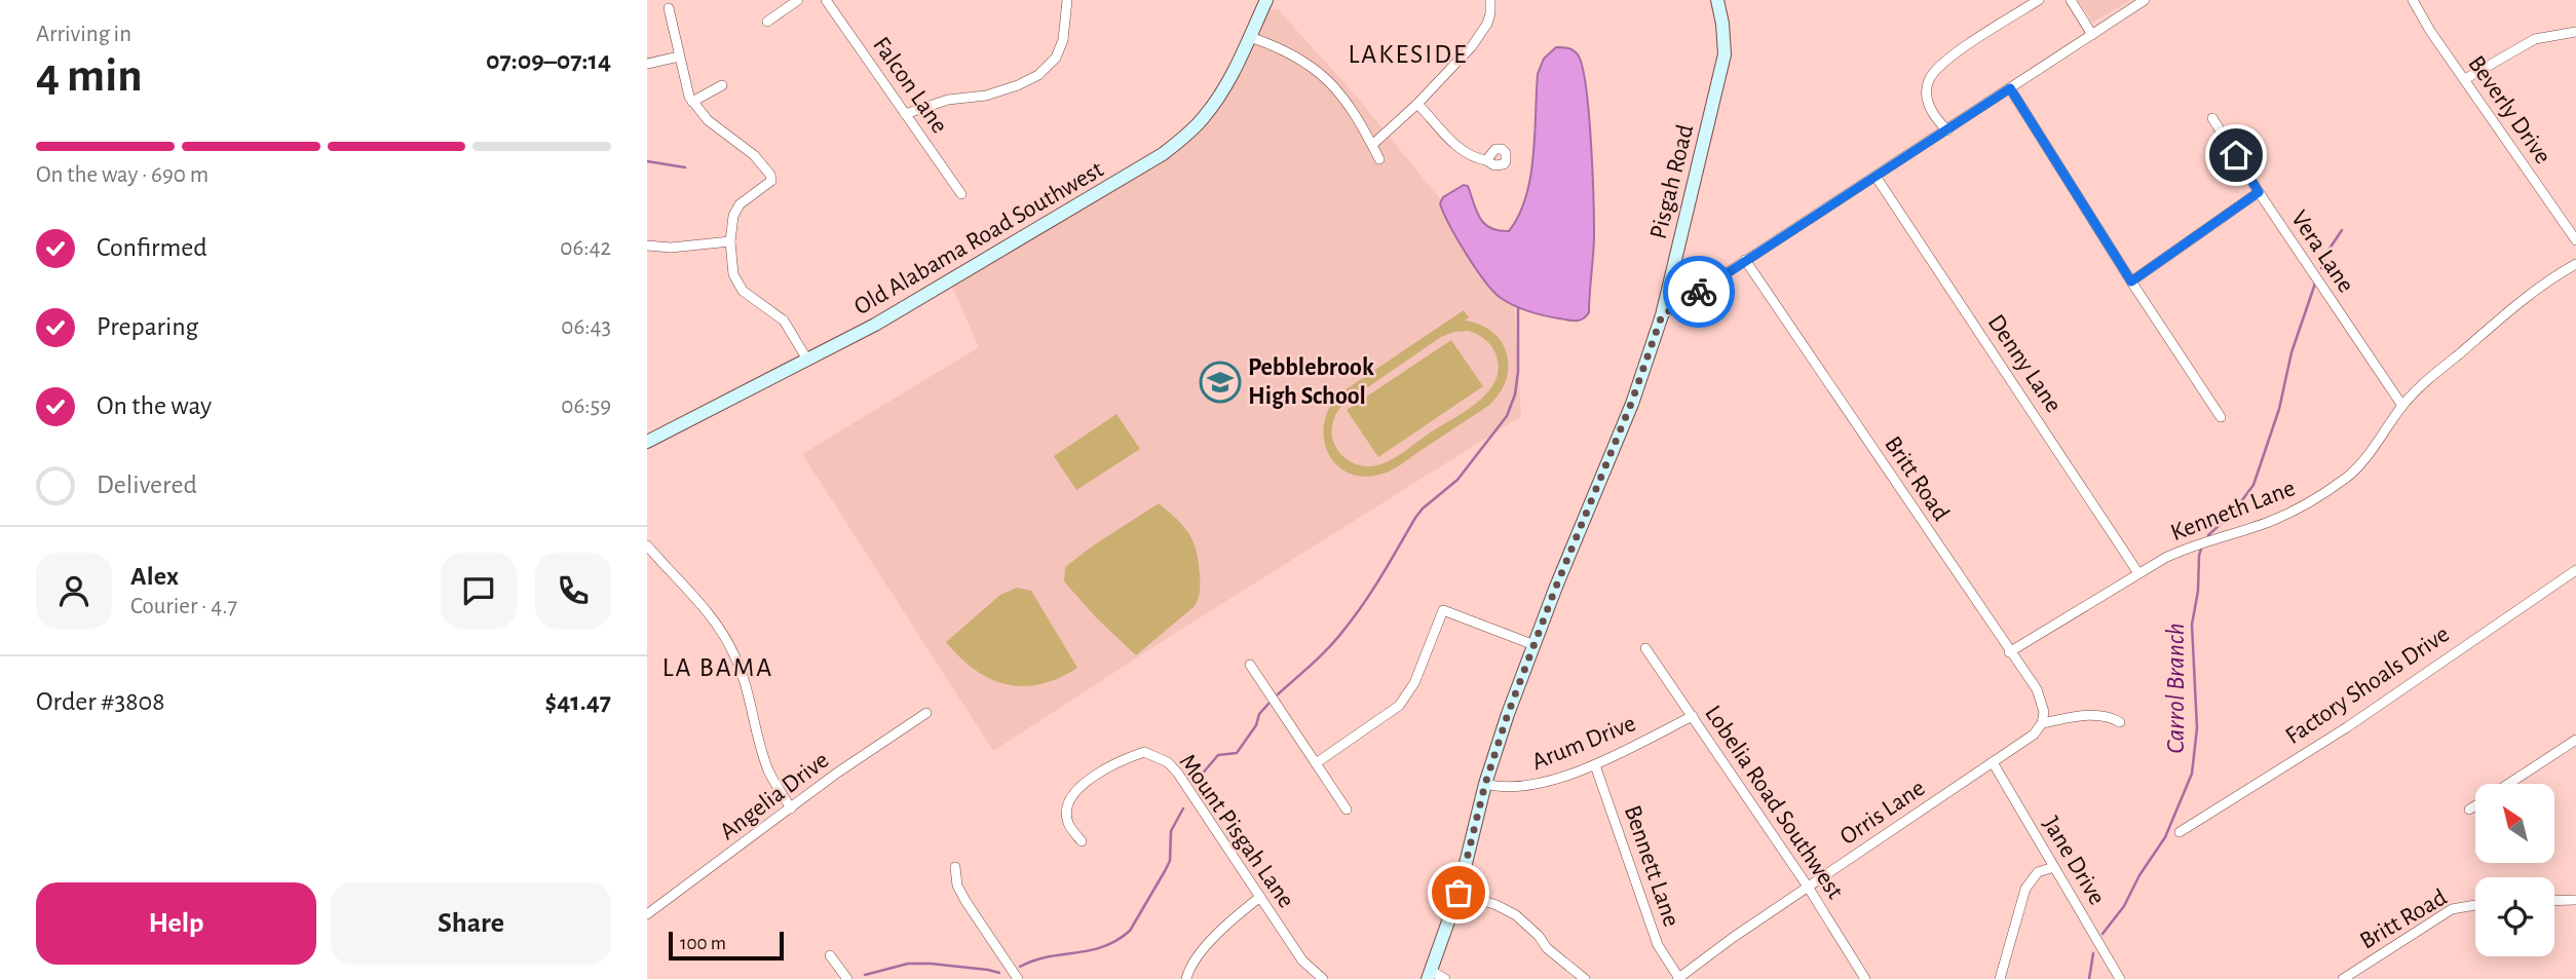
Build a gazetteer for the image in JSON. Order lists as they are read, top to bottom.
{
  "streets": {
    "street": [
      "Falcon Lane",
      "Beverly Drive",
      "Pisgah Road",
      "Old Alabama Road Southwest",
      "Vera Lane",
      "Denny Lane",
      "Britt Road",
      "Kenneth Lane",
      "Factory Shoals Drive",
      "Arum Drive",
      "Angelia Drive",
      "Lobelia Road Southwest",
      "Orris Lane",
      "Mount Pisgah Lane",
      "Jane Drive",
      "Bennett Lane"
    ]
  },
  "crossings": [
    ["Pisgah Road", "Arum Drive"],
    ["Vera Lane", "Kenneth Lane"],
    ["Denny Lane", "Kenneth Lane"],
    ["Britt Road", "Kenneth Lane"],
    ["Britt Road", "Orris Lane"],
    ["Arum Drive", "Lobelia Road Southwest"],
    ["Arum Drive", "Bennett Lane"],
    ["Lobelia Road Southwest", "Orris Lane"],
    ["Orris Lane", "Jane Drive"],
    ["Orris Lane", "Bennett Lane"]
  ],
  "districts": ["LAKESIDE", "LA BAMA"],
  "water": ["Carrol Branch"],
  "places": {
    "school or university": ["Pebblebrook High School"]
  },
  "scale_bar": "100 m",
  "north": "top left",
  "page": {
    "heading": ["4 min", "Arriving in", "07:09–07:14"],
    "panel": [
      "Alex",
      "Courier · 4.7",
      "Order #3808",
      "$41.47"
    ],
    "bar": "On the way · 690 m",
    "list": [
      ["Confirmed", "06:42"],
      ["Preparing", "06:43"],
      ["On the way", "06:59"],
      "Delivered"
    ],
    "buttons": ["Help", "Share"],
    "scale": "100 m"
  }
}
